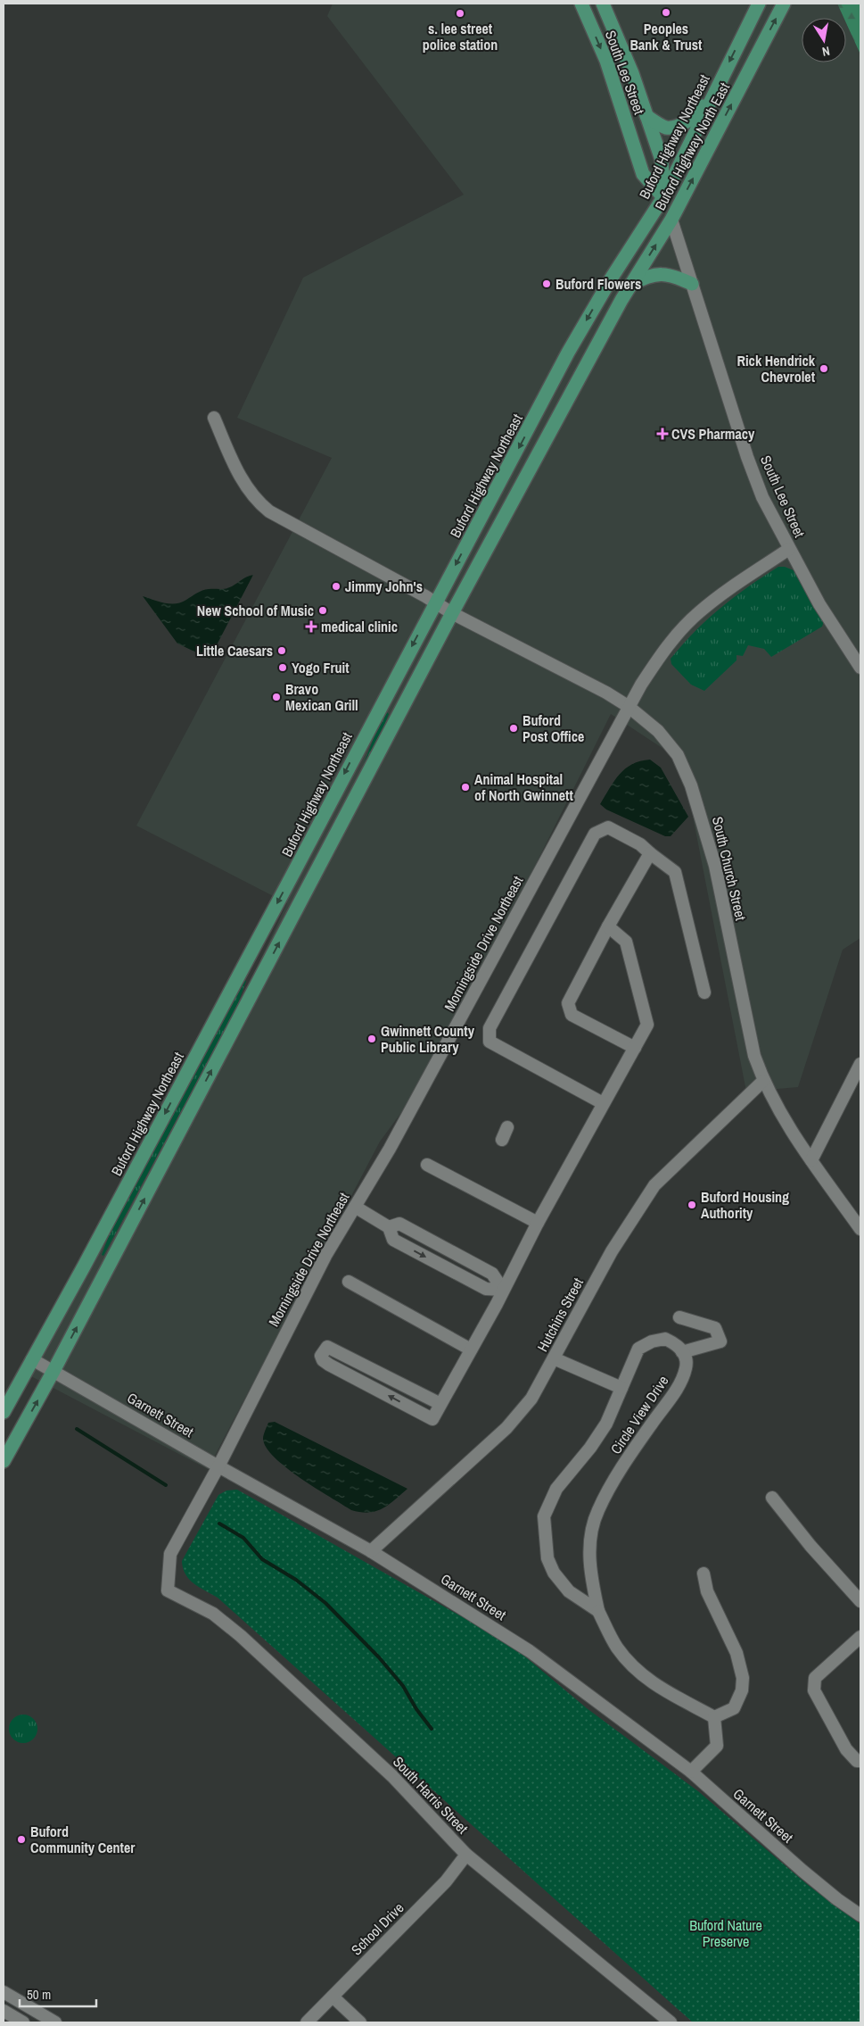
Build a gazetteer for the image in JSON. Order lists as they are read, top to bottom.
{
  "streets": {
    "main road": ["South Lee Street", "Buford Highway Northeast", "Buford Highway North East"],
    "street": [
      "South Church Street",
      "Morningside Drive Northeast",
      "Hutchins Street",
      "Garnett Street",
      "Circle View Drive",
      "South Harris Street",
      "School Drive"
    ]
  },
  "crossings": [
    ["South Lee Street", "Buford Highway Northeast"],
    ["South Lee Street", "Buford Highway North East"],
    ["South Lee Street", "Morningside Drive Northeast"],
    ["Buford Highway Northeast", "South Church Street"],
    ["Buford Highway Northeast", "Garnett Street"],
    ["Buford Highway North East", "South Church Street"],
    ["South Church Street", "Morningside Drive Northeast"],
    ["South Church Street", "Hutchins Street"],
    ["Morningside Drive Northeast", "Garnett Street"],
    ["Morningside Drive Northeast", "South Harris Street"],
    ["Hutchins Street", "Garnett Street"],
    ["South Harris Street", "School Drive"]
  ],
  "one_way": ["Buford Highway North East"],
  "parks": ["Buford Nature Preserve"],
  "places": {
    "other": [
      "Peoples Bank & Trust",
      "s. lee street police station",
      "Buford Flowers",
      "Rick Hendrick Chevrolet",
      "Jimmy John's",
      "New School of Music",
      "Little Caesars",
      "Yogo Fruit",
      "Bravo Mexican Grill",
      "Buford Post Office",
      "Animal Hospital of North Gwinnett",
      "Gwinnett County Public Library",
      "Buford Housing Authority",
      "Buford Community Center"
    ],
    "health": ["CVS Pharmacy", "medical clinic"]
  },
  "scale_bar": "50 m",
  "north": "bottom"
}
